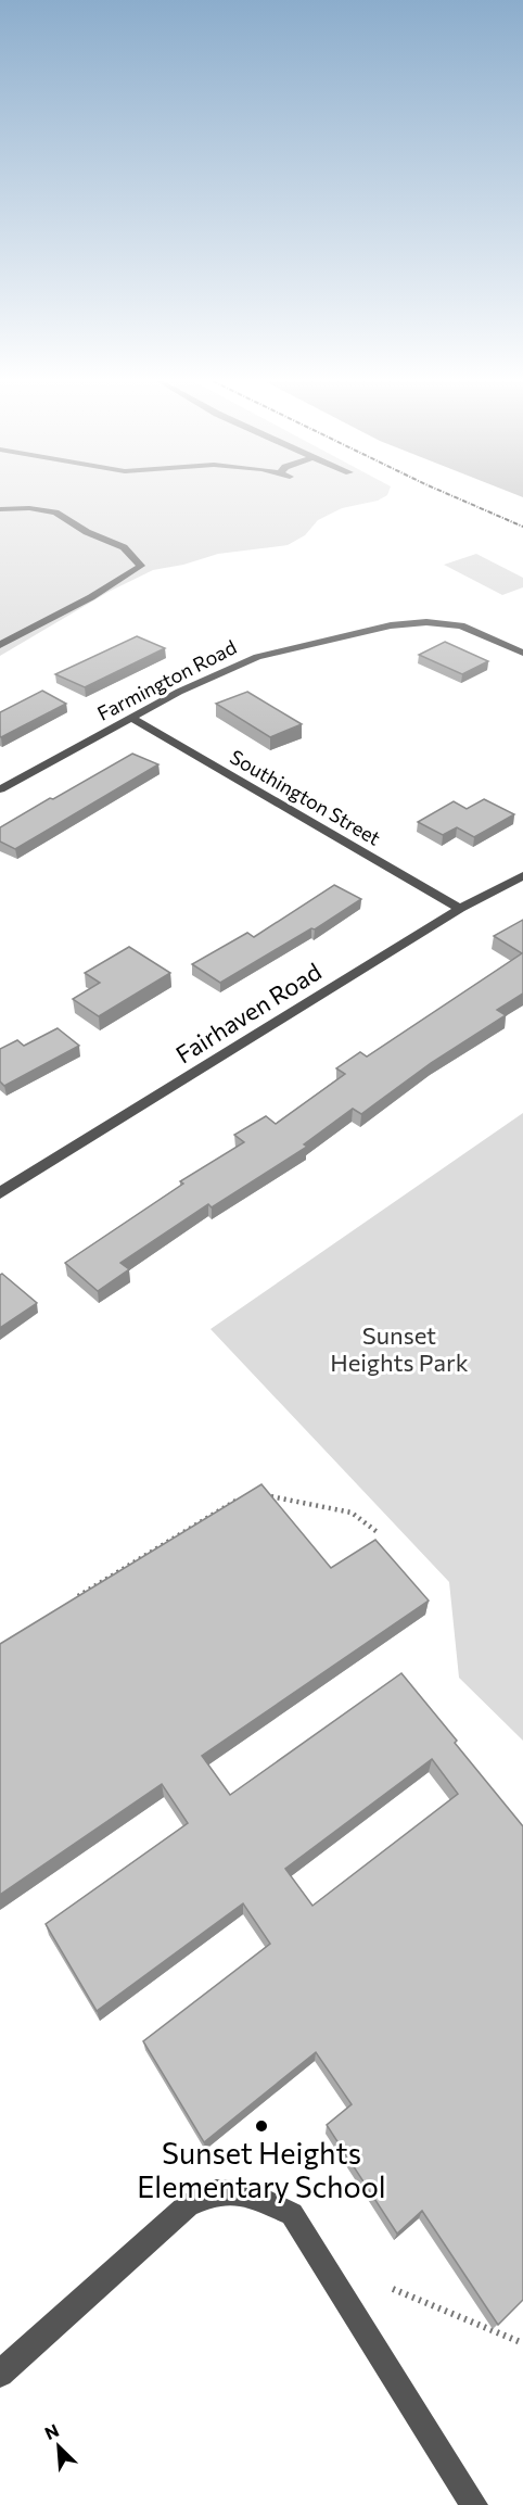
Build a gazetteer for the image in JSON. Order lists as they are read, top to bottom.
{
  "streets": {
    "street": ["Farmington Road", "Southington Street", "Fairhaven Road"]
  },
  "crossings": [
    ["Farmington Road", "Southington Street"],
    ["Southington Street", "Fairhaven Road"]
  ],
  "parks": ["Sunset Heights Park"],
  "places": ["Sunset Heights Elementary School"],
  "north": "top left"
}
